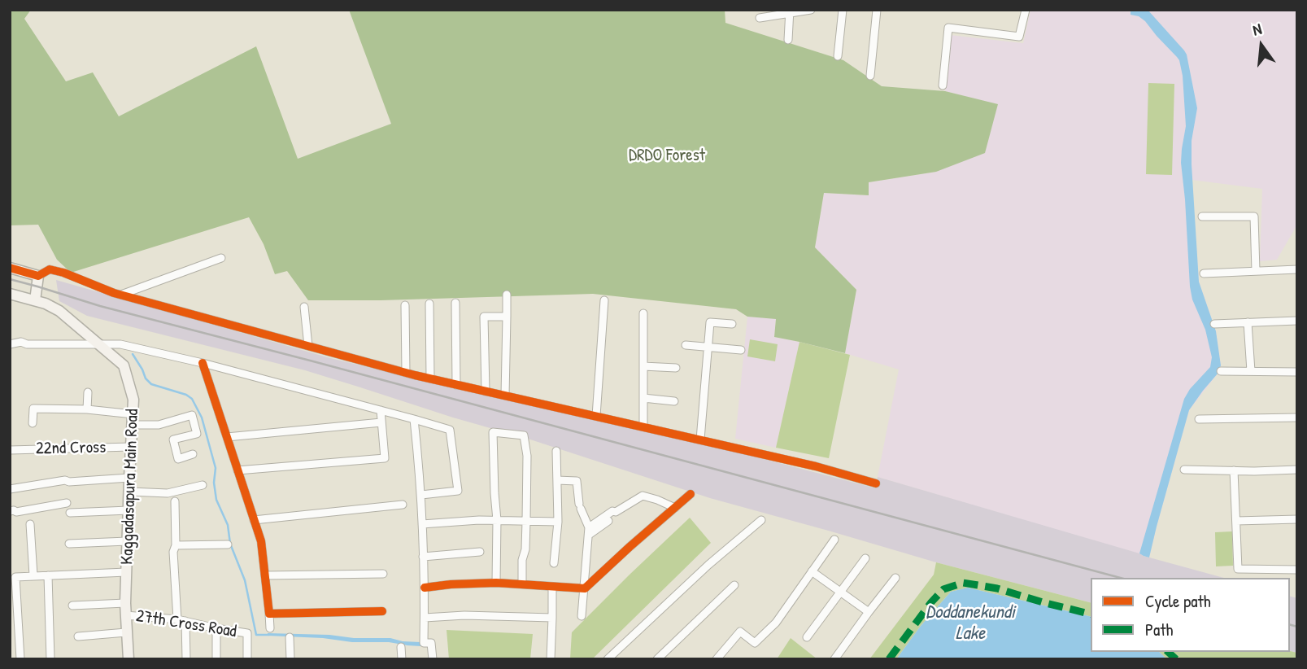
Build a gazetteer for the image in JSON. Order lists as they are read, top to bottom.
{
  "streets": {
    "main road": ["Kaggadasapura Main Road"],
    "street": ["22nd Cross", "27th Cross Road"]
  },
  "crossings": [
    ["22nd Cross", "Kaggadasapura Main Road"],
    ["Kaggadasapura Main Road", "27th Cross Road"]
  ],
  "water": ["Doddanekundi Lake"],
  "parks": ["DRDO Forest"],
  "legend": ["Cycle path", "Path"],
  "north": "top"
}
